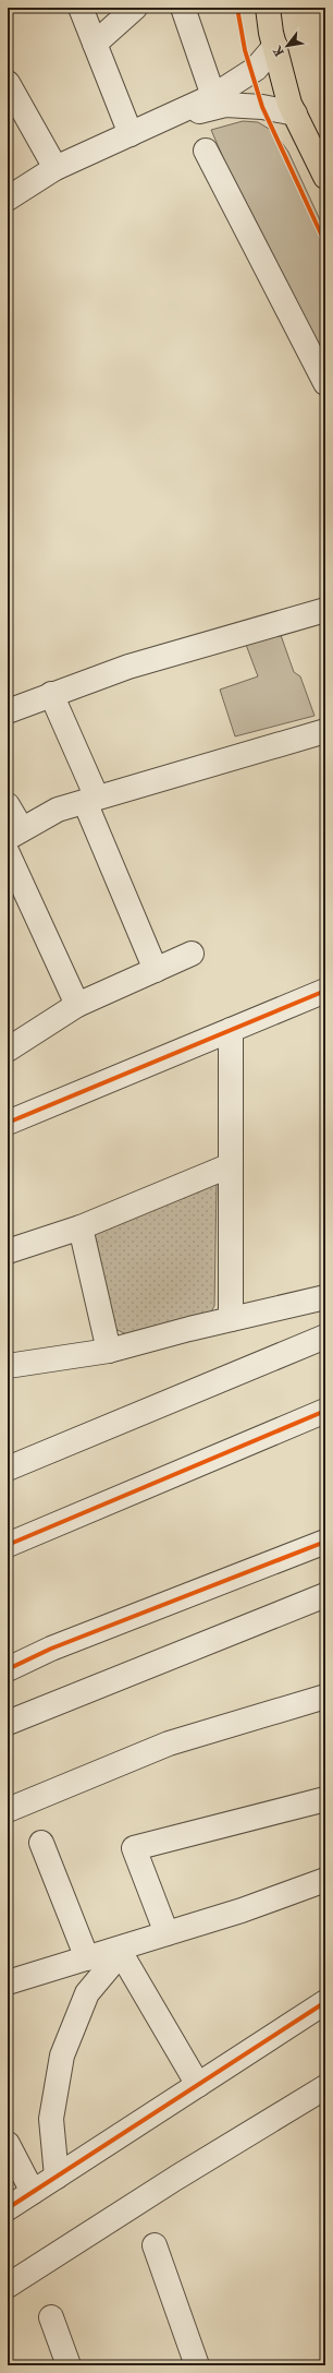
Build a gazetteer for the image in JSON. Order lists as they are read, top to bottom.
{
  "north": "bottom left"
}
